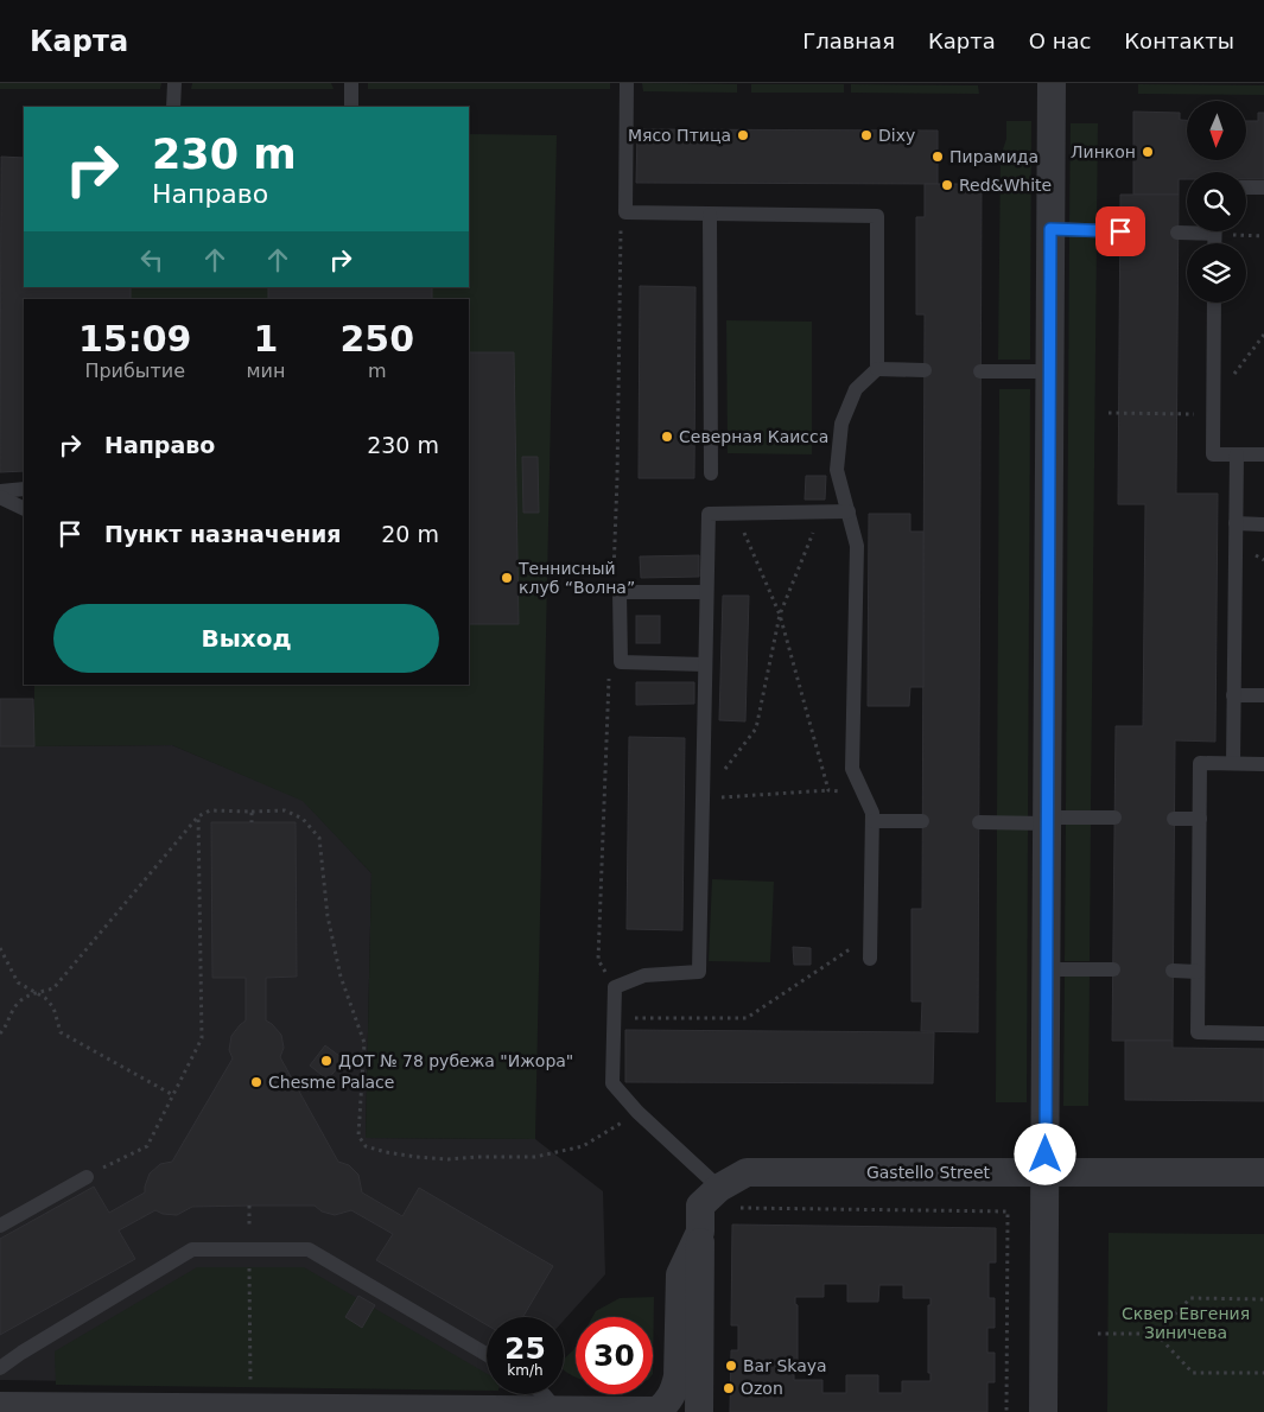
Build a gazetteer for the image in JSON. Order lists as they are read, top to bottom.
{
  "streets": {
    "street": ["Gastello Street"]
  },
  "parks": ["Сквер Евгения Зиничева"],
  "places": [
    "Мясо Птица",
    "Dixy",
    "Линкон",
    "Пирамида",
    "Red&White",
    "Северная Каисса",
    "Теннисный клуб “Волна”",
    "ДОТ № 78 рубежа \"Ижора\"",
    "Chesme Palace",
    "Bar Skaya",
    "Ozon"
  ],
  "north": "bottom",
  "page": {
    "header": "Карта",
    "nav": [
      "Главная",
      "Карта",
      "О нас",
      "Контакты"
    ],
    "turn": ["230 m", "Направо"],
    "eta": [
      "15:09",
      "Прибытие",
      "1",
      "мин",
      "250",
      "m"
    ],
    "list": [
      {
        "name": "Направо",
        "value": "230 m"
      },
      {
        "name": "Пункт назначения",
        "value": "20 m"
      }
    ],
    "buttons": "Выход",
    "speed": "25 km/h",
    "limit": "30"
  }
}
